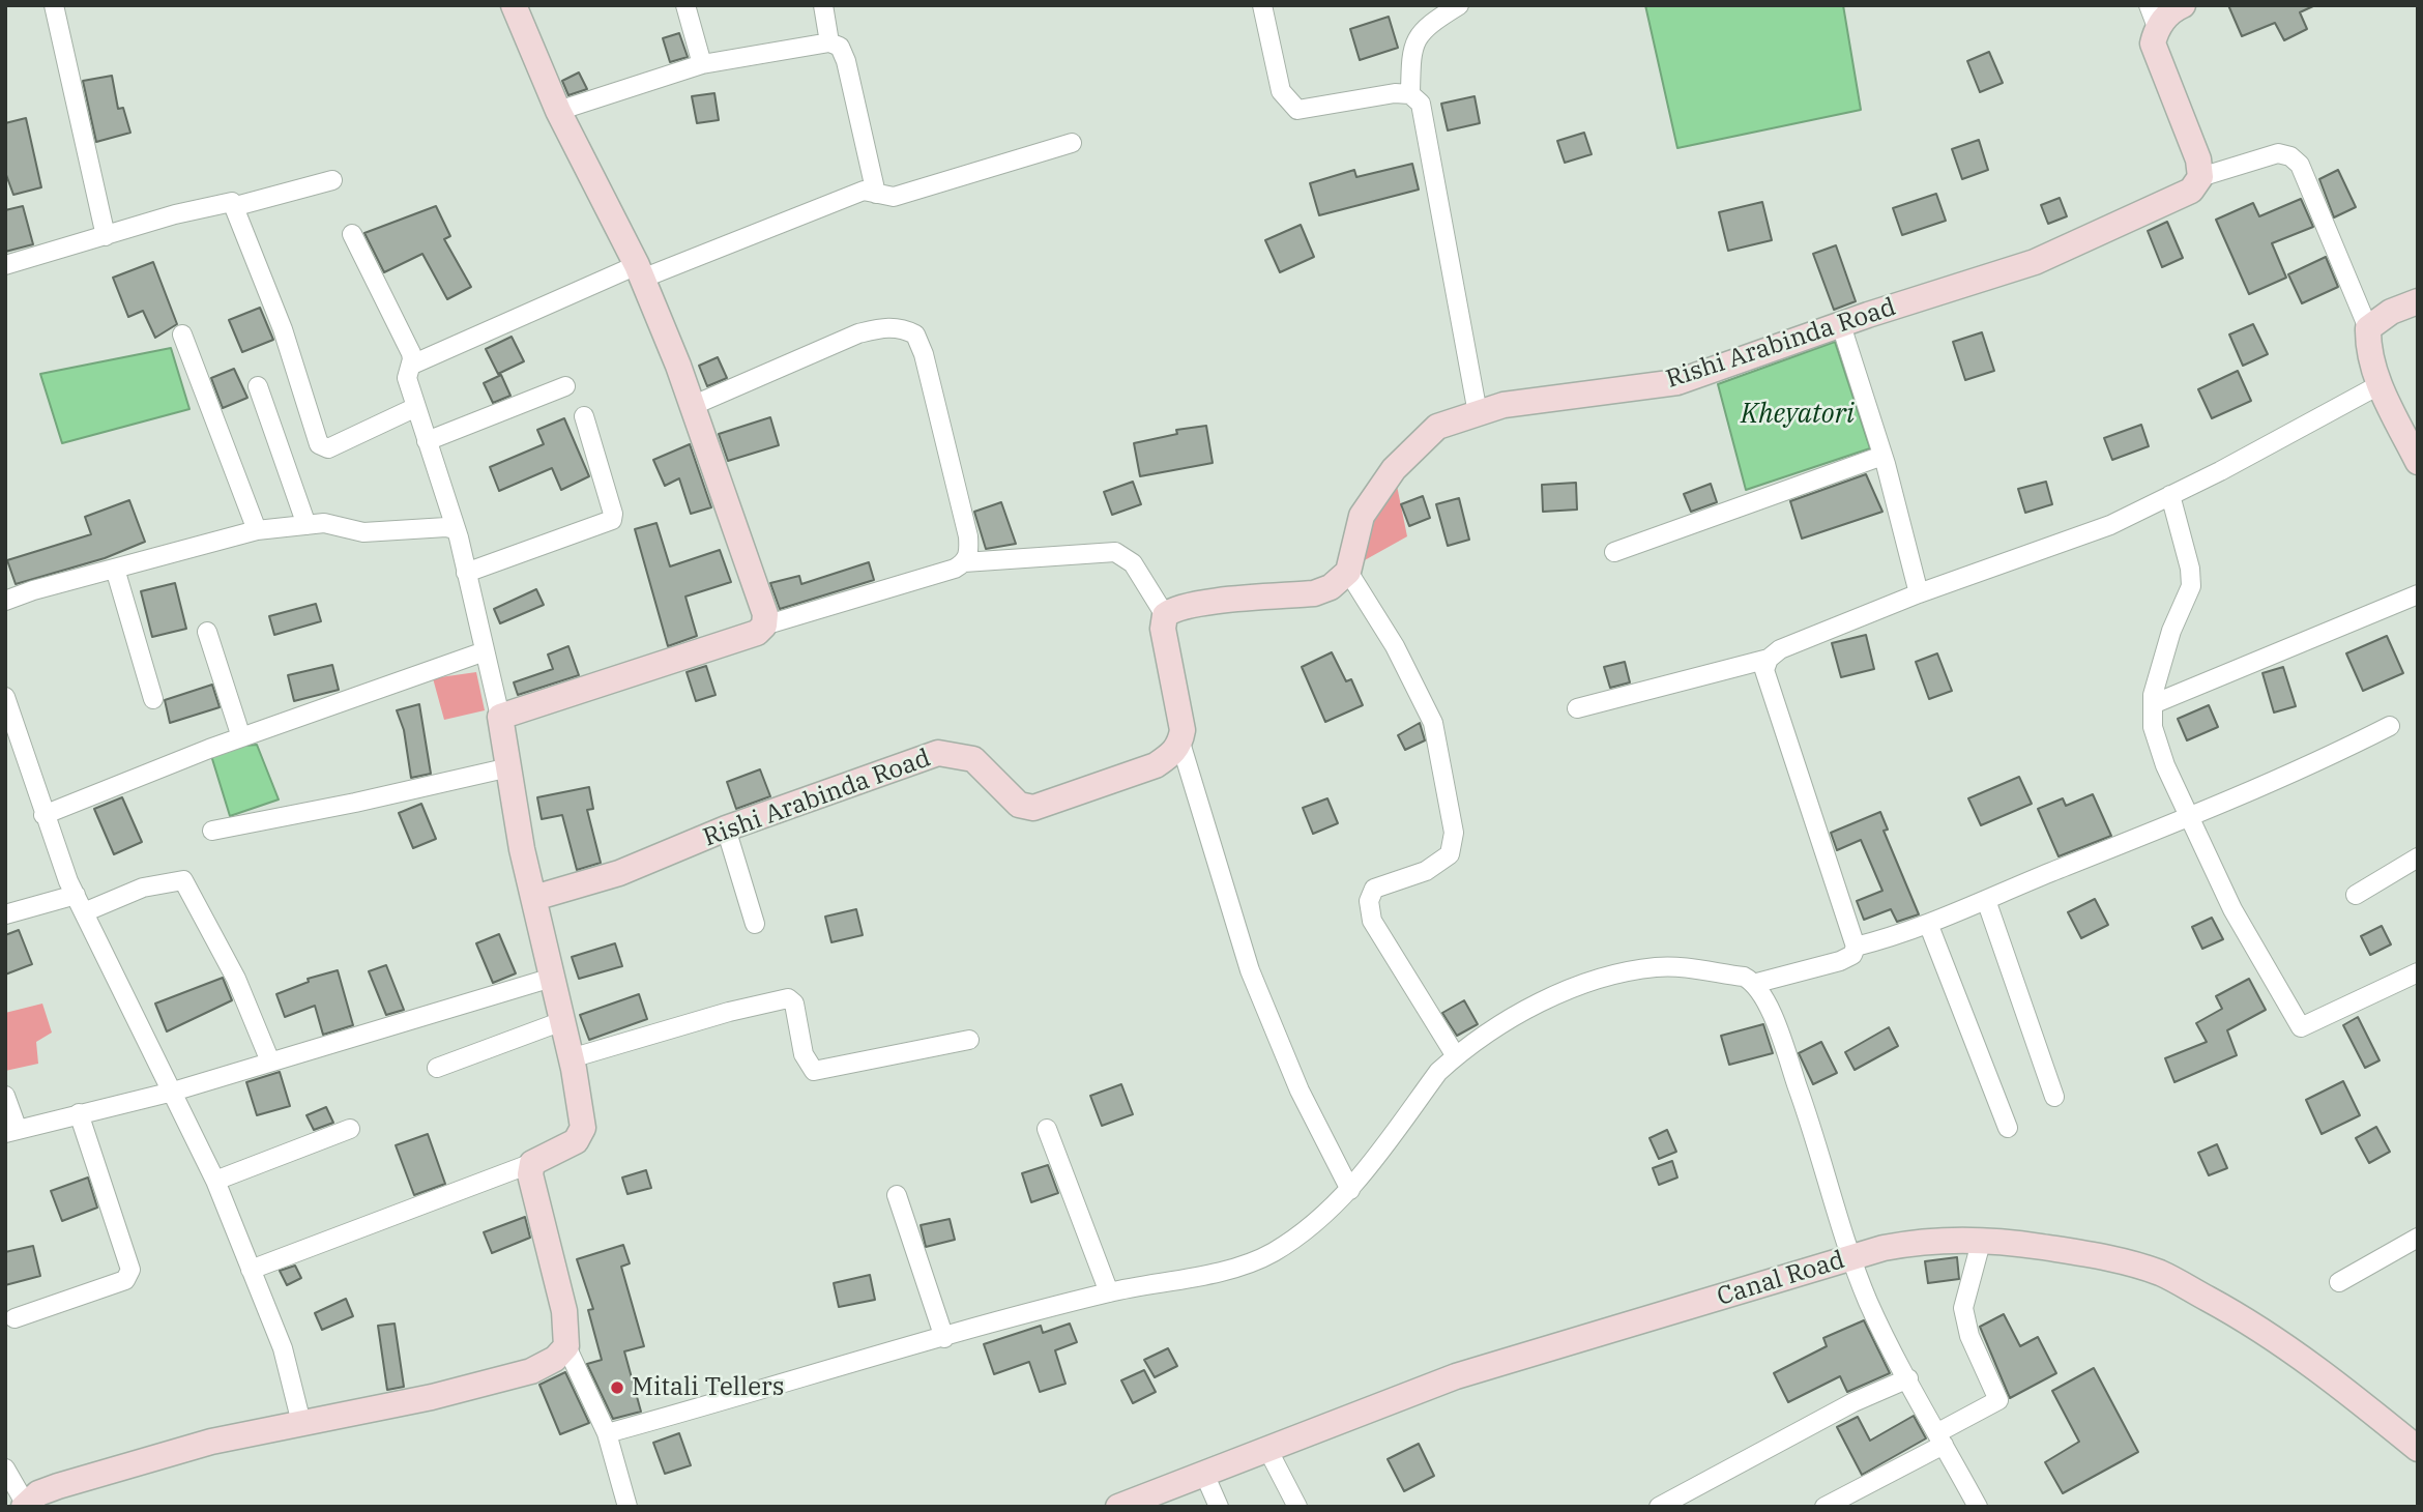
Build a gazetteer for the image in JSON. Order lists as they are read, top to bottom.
{
  "streets": {
    "street": ["Rishi Arabinda Road", "Canal Road"]
  },
  "water": ["Kheyatori"],
  "places": ["Mitali Tellers"]
}
